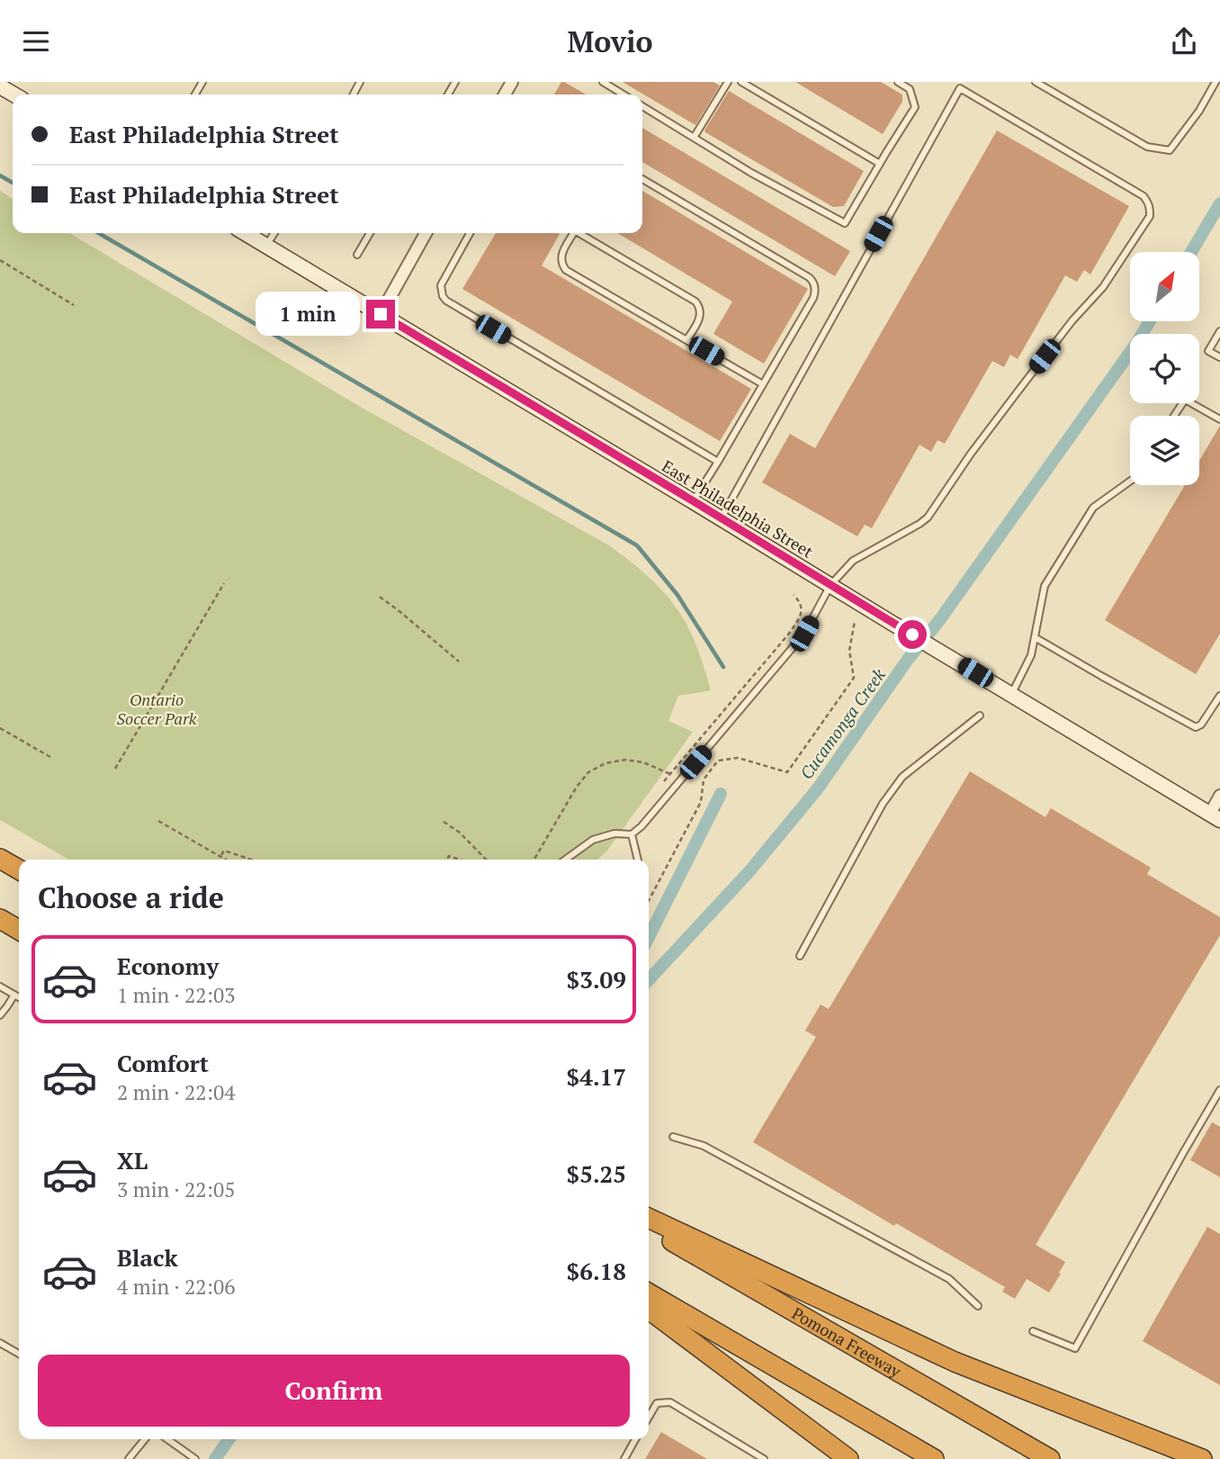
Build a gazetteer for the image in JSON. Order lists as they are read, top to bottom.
{
  "streets": {
    "highway": ["Pomona Freeway"],
    "street": ["East Philadelphia Street"]
  },
  "water": ["Cucamonga Creek"],
  "parks": ["Ontario Soccer Park"],
  "north": "top right",
  "page": {
    "header": "Movio",
    "banner": ["East Philadelphia Street", "East Philadelphia Street"],
    "bubble": "1 min",
    "heading": "Choose a ride",
    "list": [
      {
        "name": "Economy",
        "note": "1 min · 22:03",
        "value": "$3.09"
      },
      {
        "name": "Comfort",
        "note": "2 min · 22:04",
        "value": "$4.17"
      },
      {
        "name": "XL",
        "note": "3 min · 22:05",
        "value": "$5.25"
      },
      {
        "name": "Black",
        "note": "4 min · 22:06",
        "value": "$6.18"
      }
    ],
    "buttons": "Confirm"
  }
}
